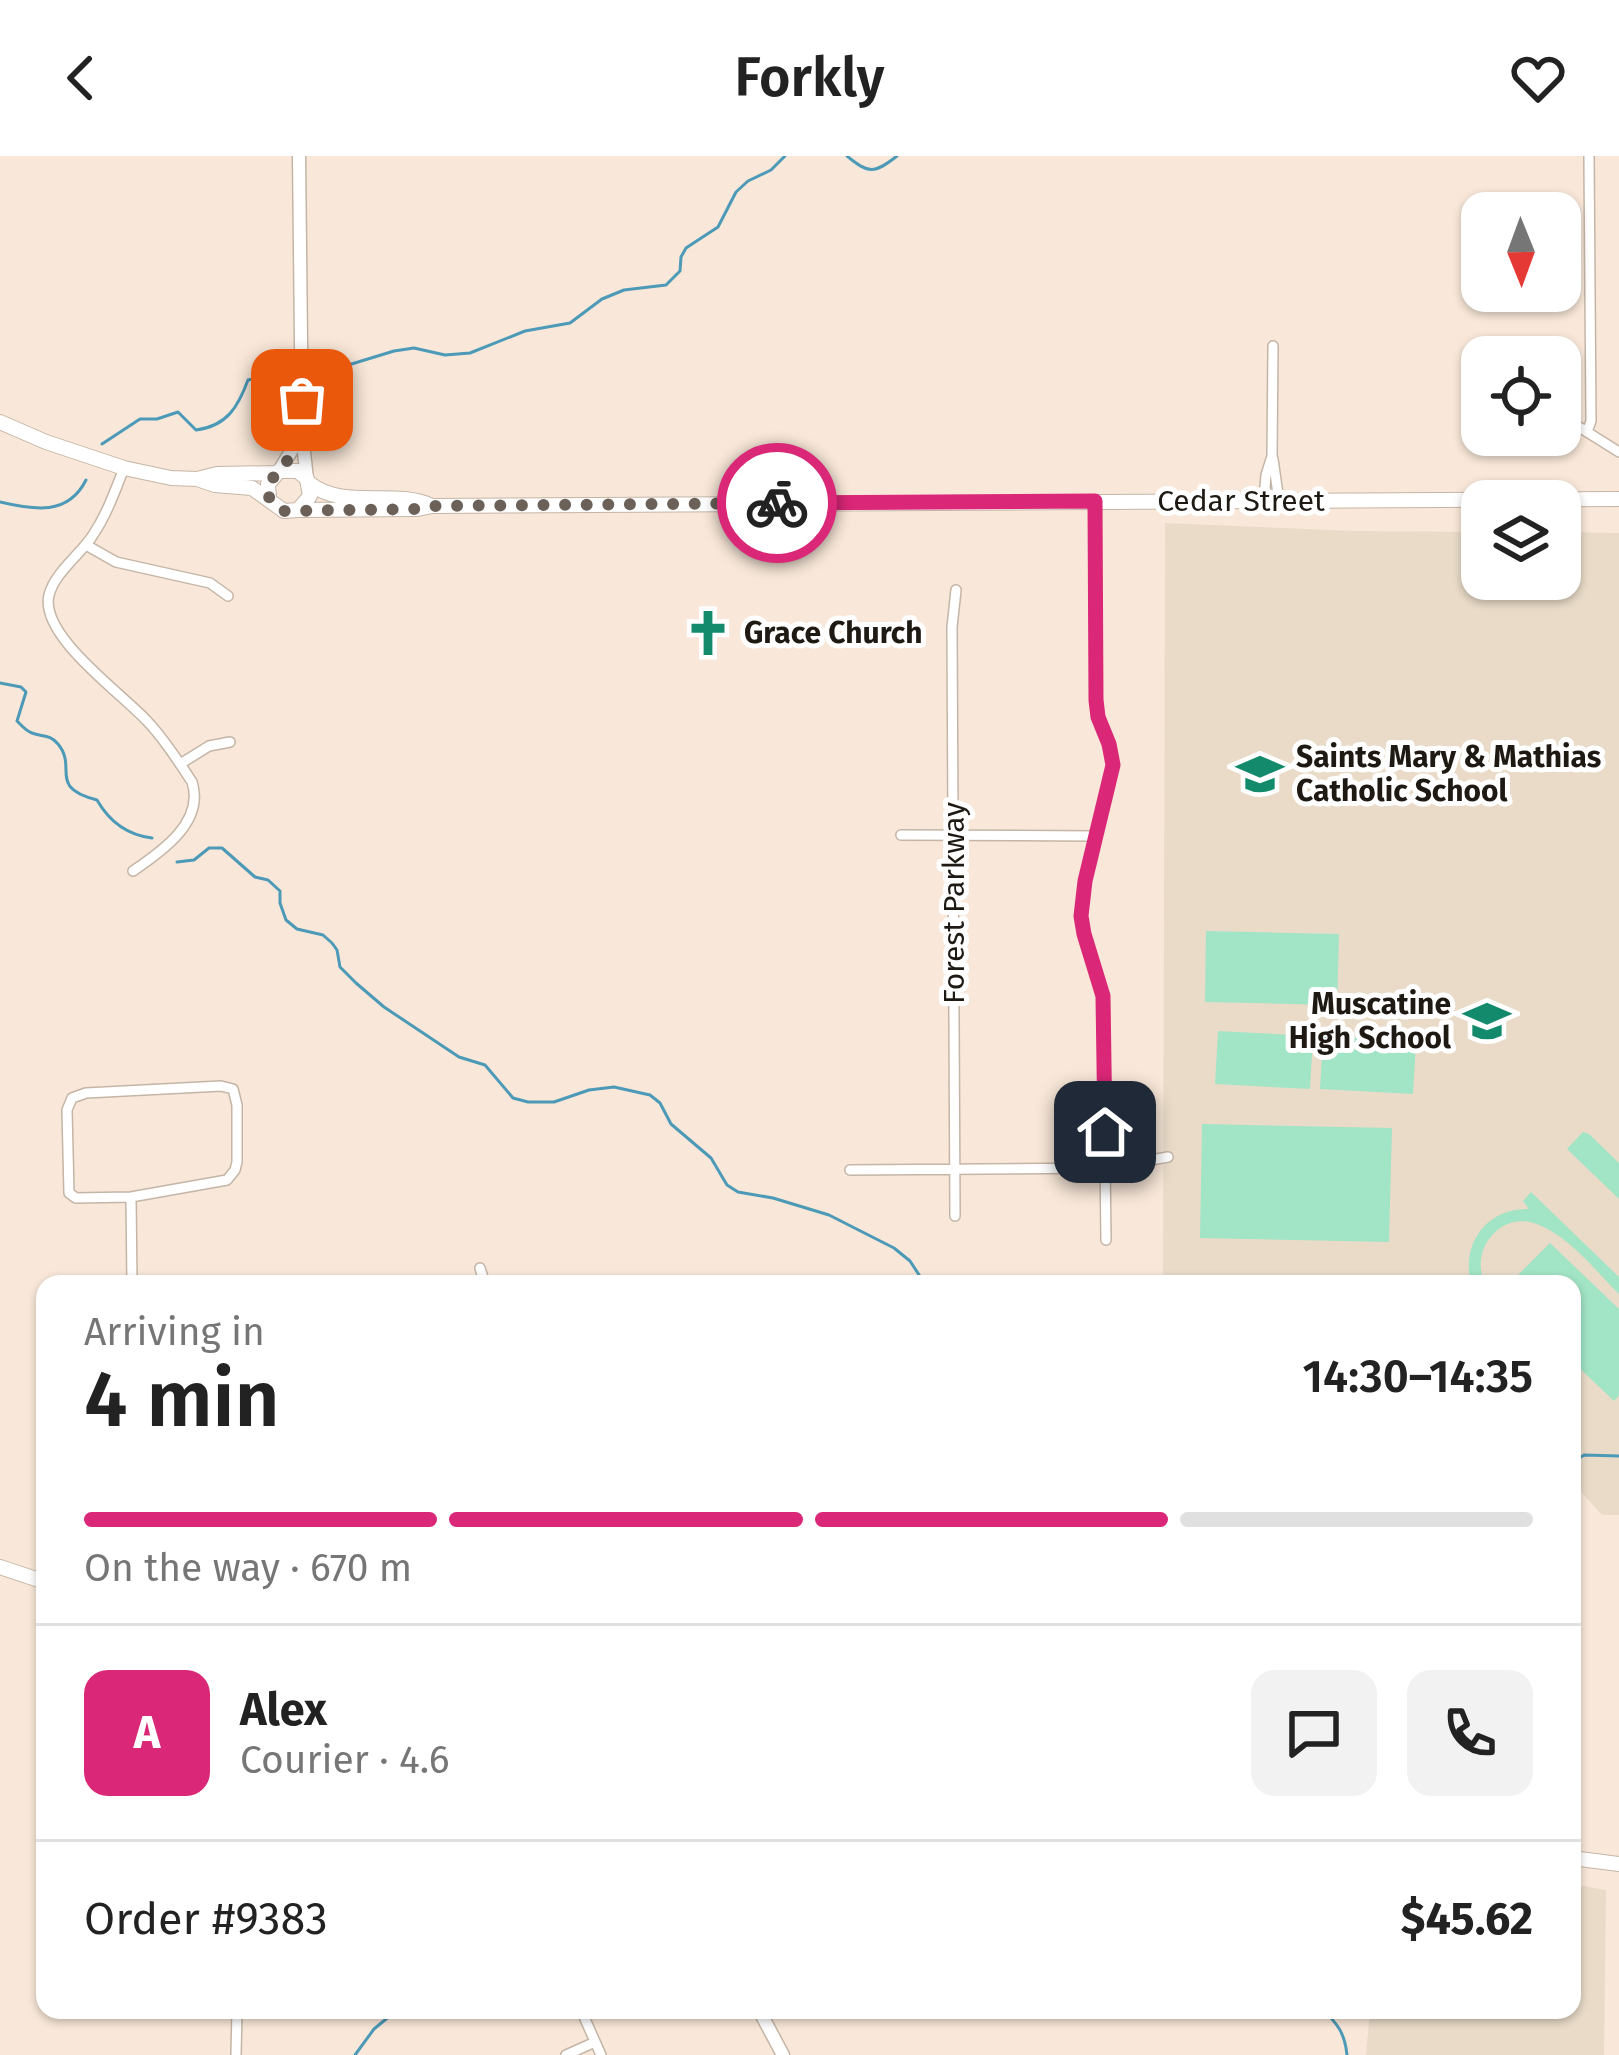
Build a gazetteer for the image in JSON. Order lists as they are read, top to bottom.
{
  "streets": {
    "main road": ["Cedar Street"],
    "street": ["Forest Parkway"]
  },
  "places": {
    "church": ["Grace Church"],
    "school or university": ["Saints Mary & Mathias Catholic School", "Muscatine High School"]
  },
  "north": "bottom",
  "page": {
    "header": "Forkly",
    "heading": ["4 min", "Arriving in", "14:30–14:35"],
    "panel": [
      "Alex",
      "Courier · 4.6",
      "Order #9383",
      "$45.62"
    ],
    "bar": "On the way · 670 m",
    "round": "A"
  }
}
